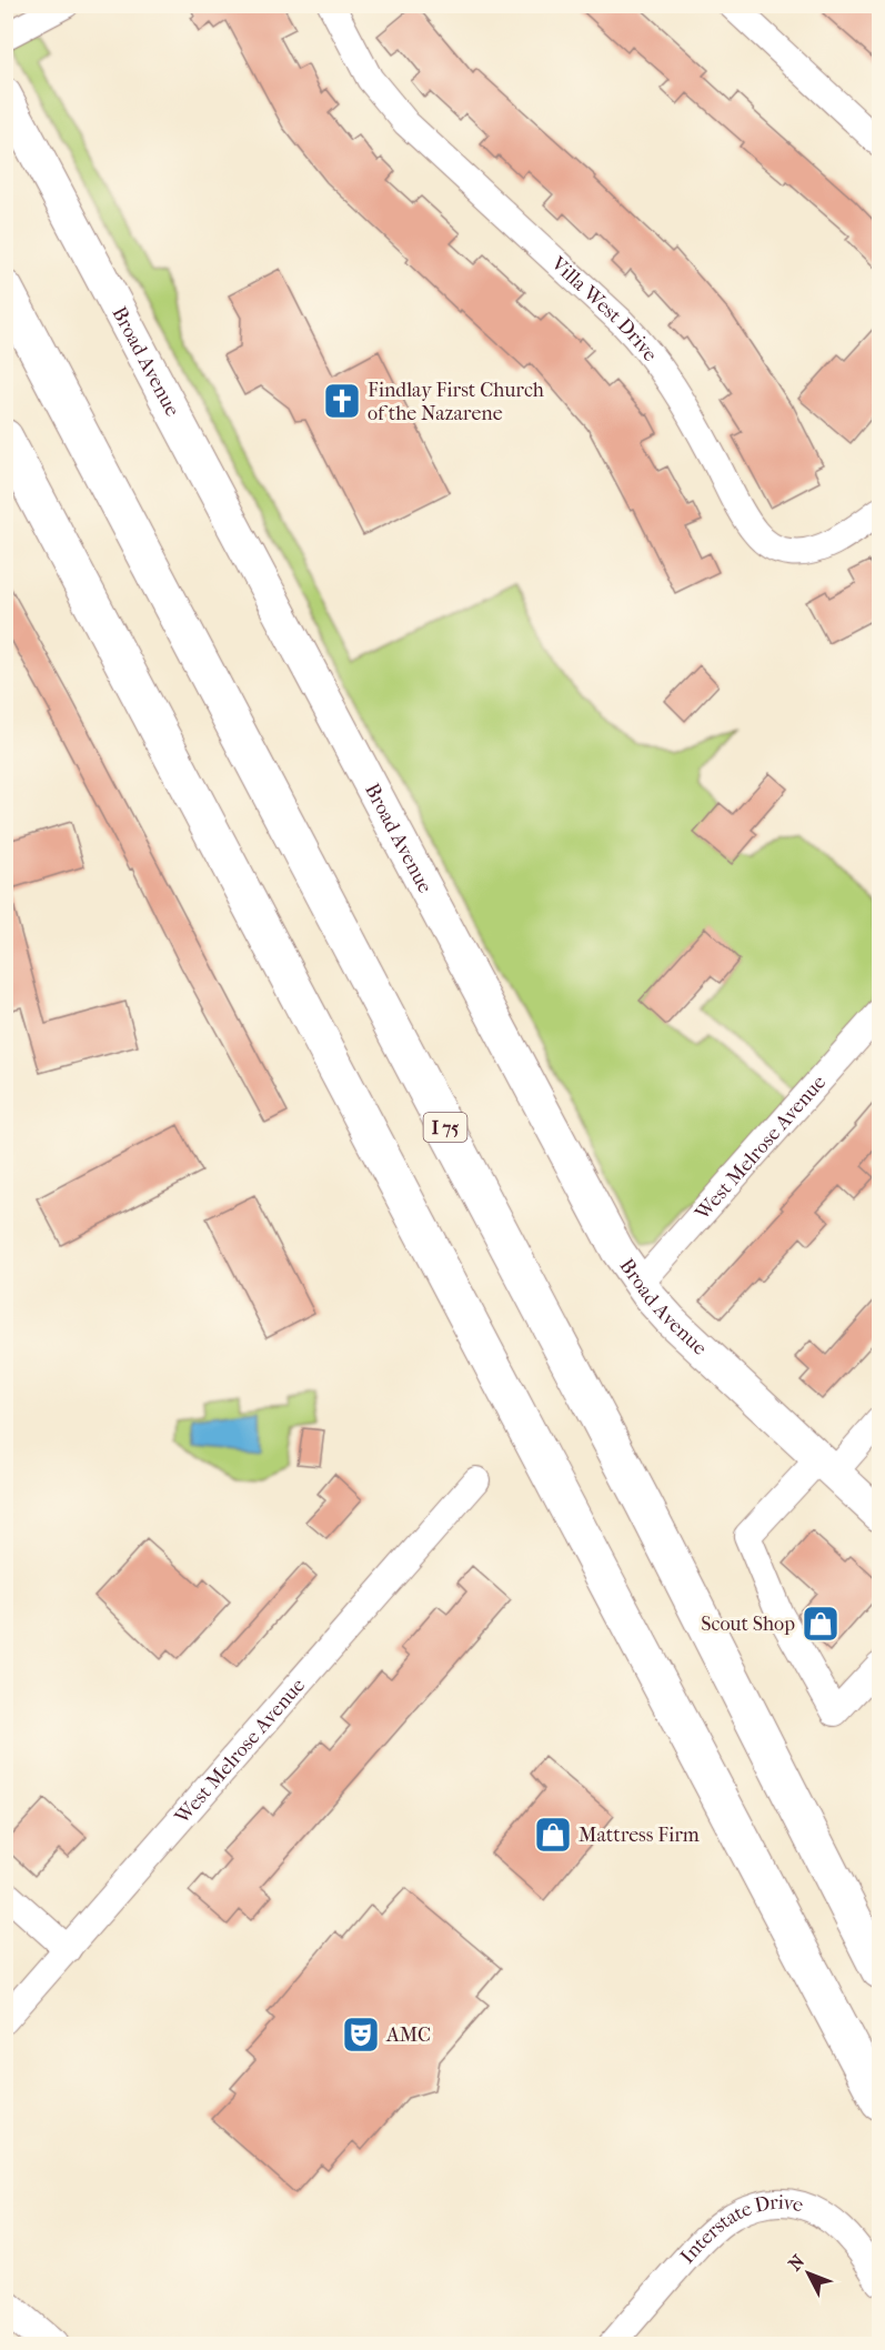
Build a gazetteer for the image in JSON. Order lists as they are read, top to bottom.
{
  "streets": {
    "highway": ["I 75"],
    "main road": ["Broad Avenue"],
    "street": ["Villa West Drive", "West Melrose Avenue", "Interstate Drive"]
  },
  "crossings": [
    ["Broad Avenue", "West Melrose Avenue"]
  ],
  "places": {
    "church": ["Findlay First Church of the Nazarene"],
    "shop": ["Scout Shop", "Mattress Firm"],
    "theatre": ["AMC"]
  },
  "north": "top left"
}
